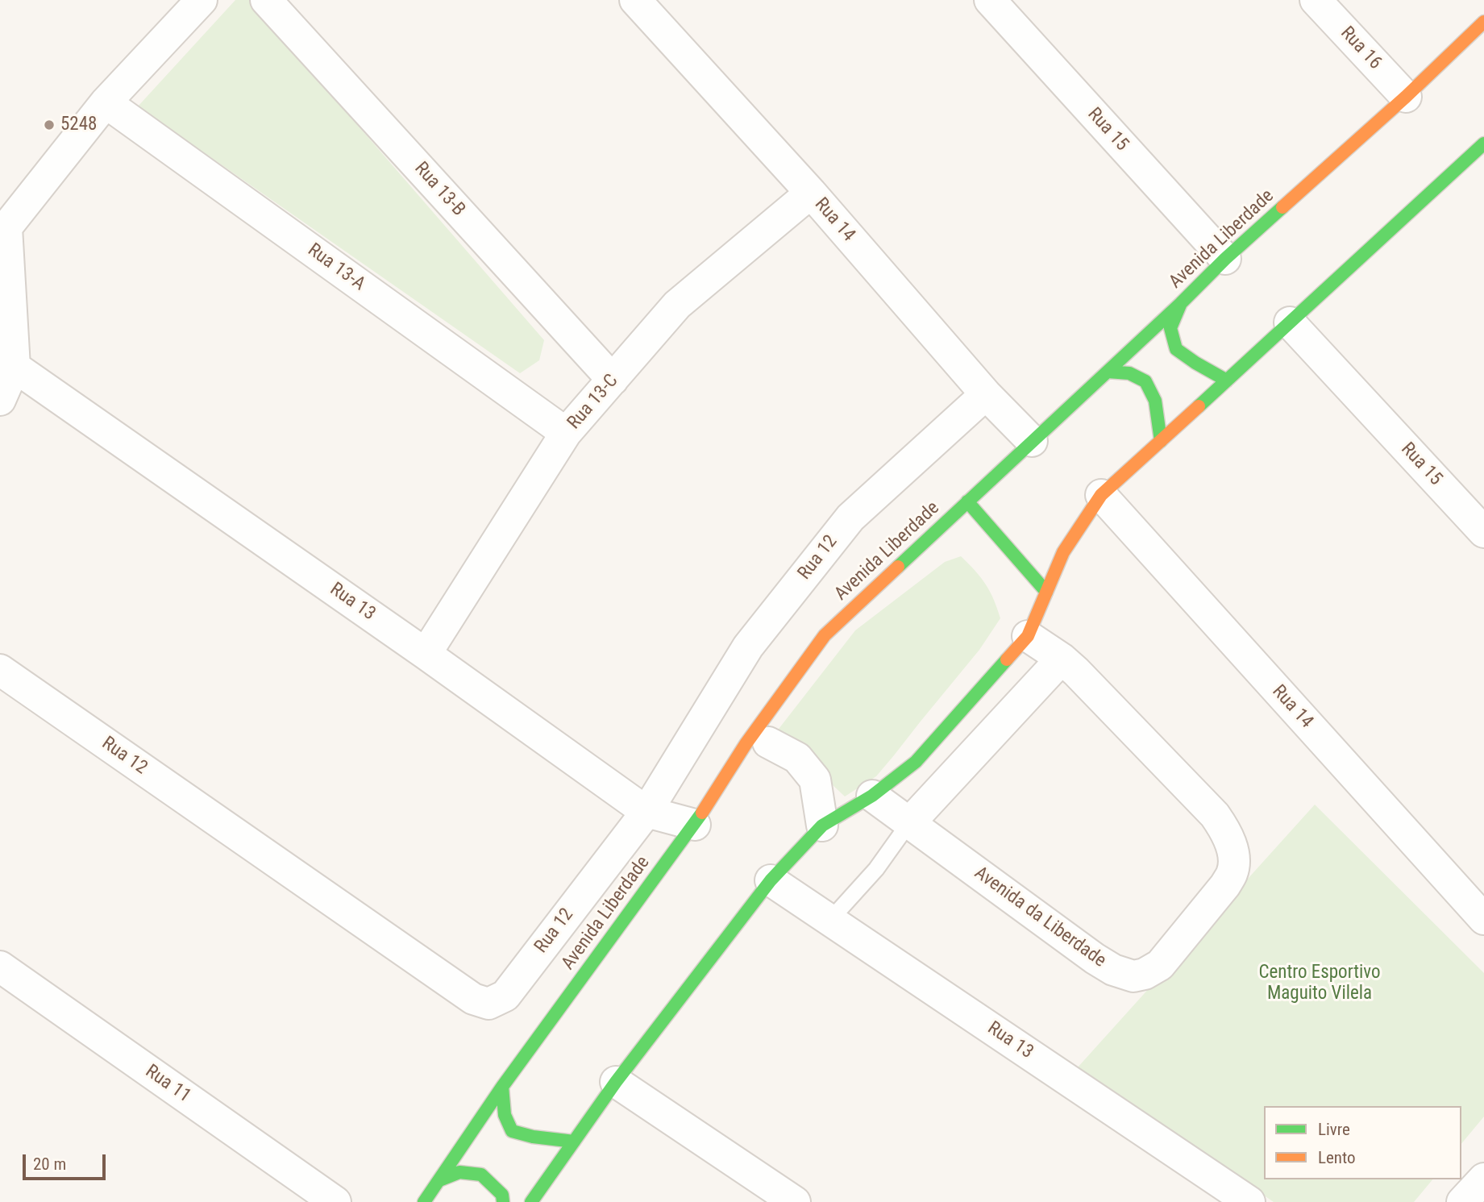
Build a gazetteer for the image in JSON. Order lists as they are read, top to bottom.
{
  "streets": {
    "street": [
      "Rua 16",
      "Rua 15",
      "Rua 13-B",
      "Rua 14",
      "Avenida Liberdade",
      "Rua 13-A",
      "Rua 13-C",
      "Rua 12",
      "Rua 13",
      "Avenida da Liberdade",
      "Rua 11"
    ]
  },
  "crossings": [
    ["Rua 16", "Avenida Liberdade"],
    ["Rua 15", "Avenida Liberdade"],
    ["Rua 13-B", "Rua 13-C"],
    ["Rua 14", "Avenida Liberdade"],
    ["Rua 14", "Rua 13-C"],
    ["Rua 14", "Rua 12"],
    ["Avenida Liberdade", "Rua 13"],
    ["Rua 13-A", "Rua 13-C"],
    ["Rua 13-C", "Rua 13"],
    ["Rua 12", "Rua 13"]
  ],
  "parks": ["Centro Esportivo Maguito Vilela"],
  "places": ["5248"],
  "legend": ["Livre", "Lento"],
  "scale_bar": "20 m"
}
